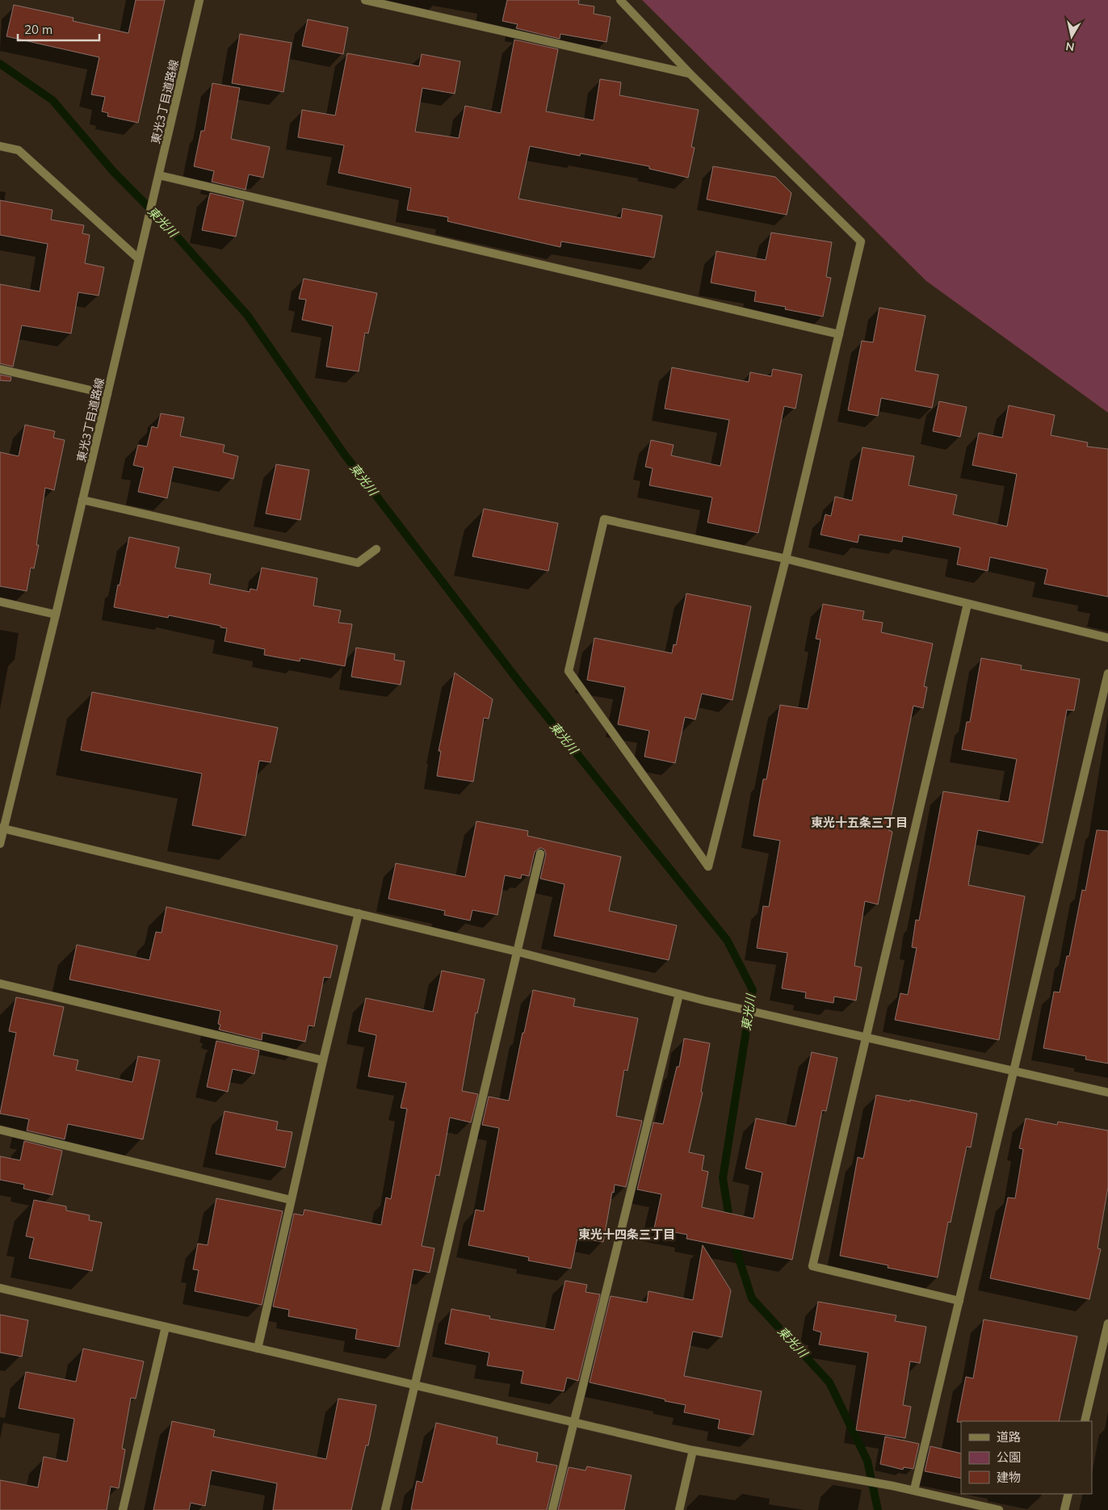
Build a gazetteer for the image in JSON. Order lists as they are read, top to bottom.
{
  "streets": {
    "street": ["東光3丁目道路線"]
  },
  "districts": ["東光十五条三丁目", "東光十四条三丁目"],
  "water": ["東光川"],
  "legend": ["道路", "公園", "建物"],
  "scale_bar": "20 m",
  "north": "bottom"
}
